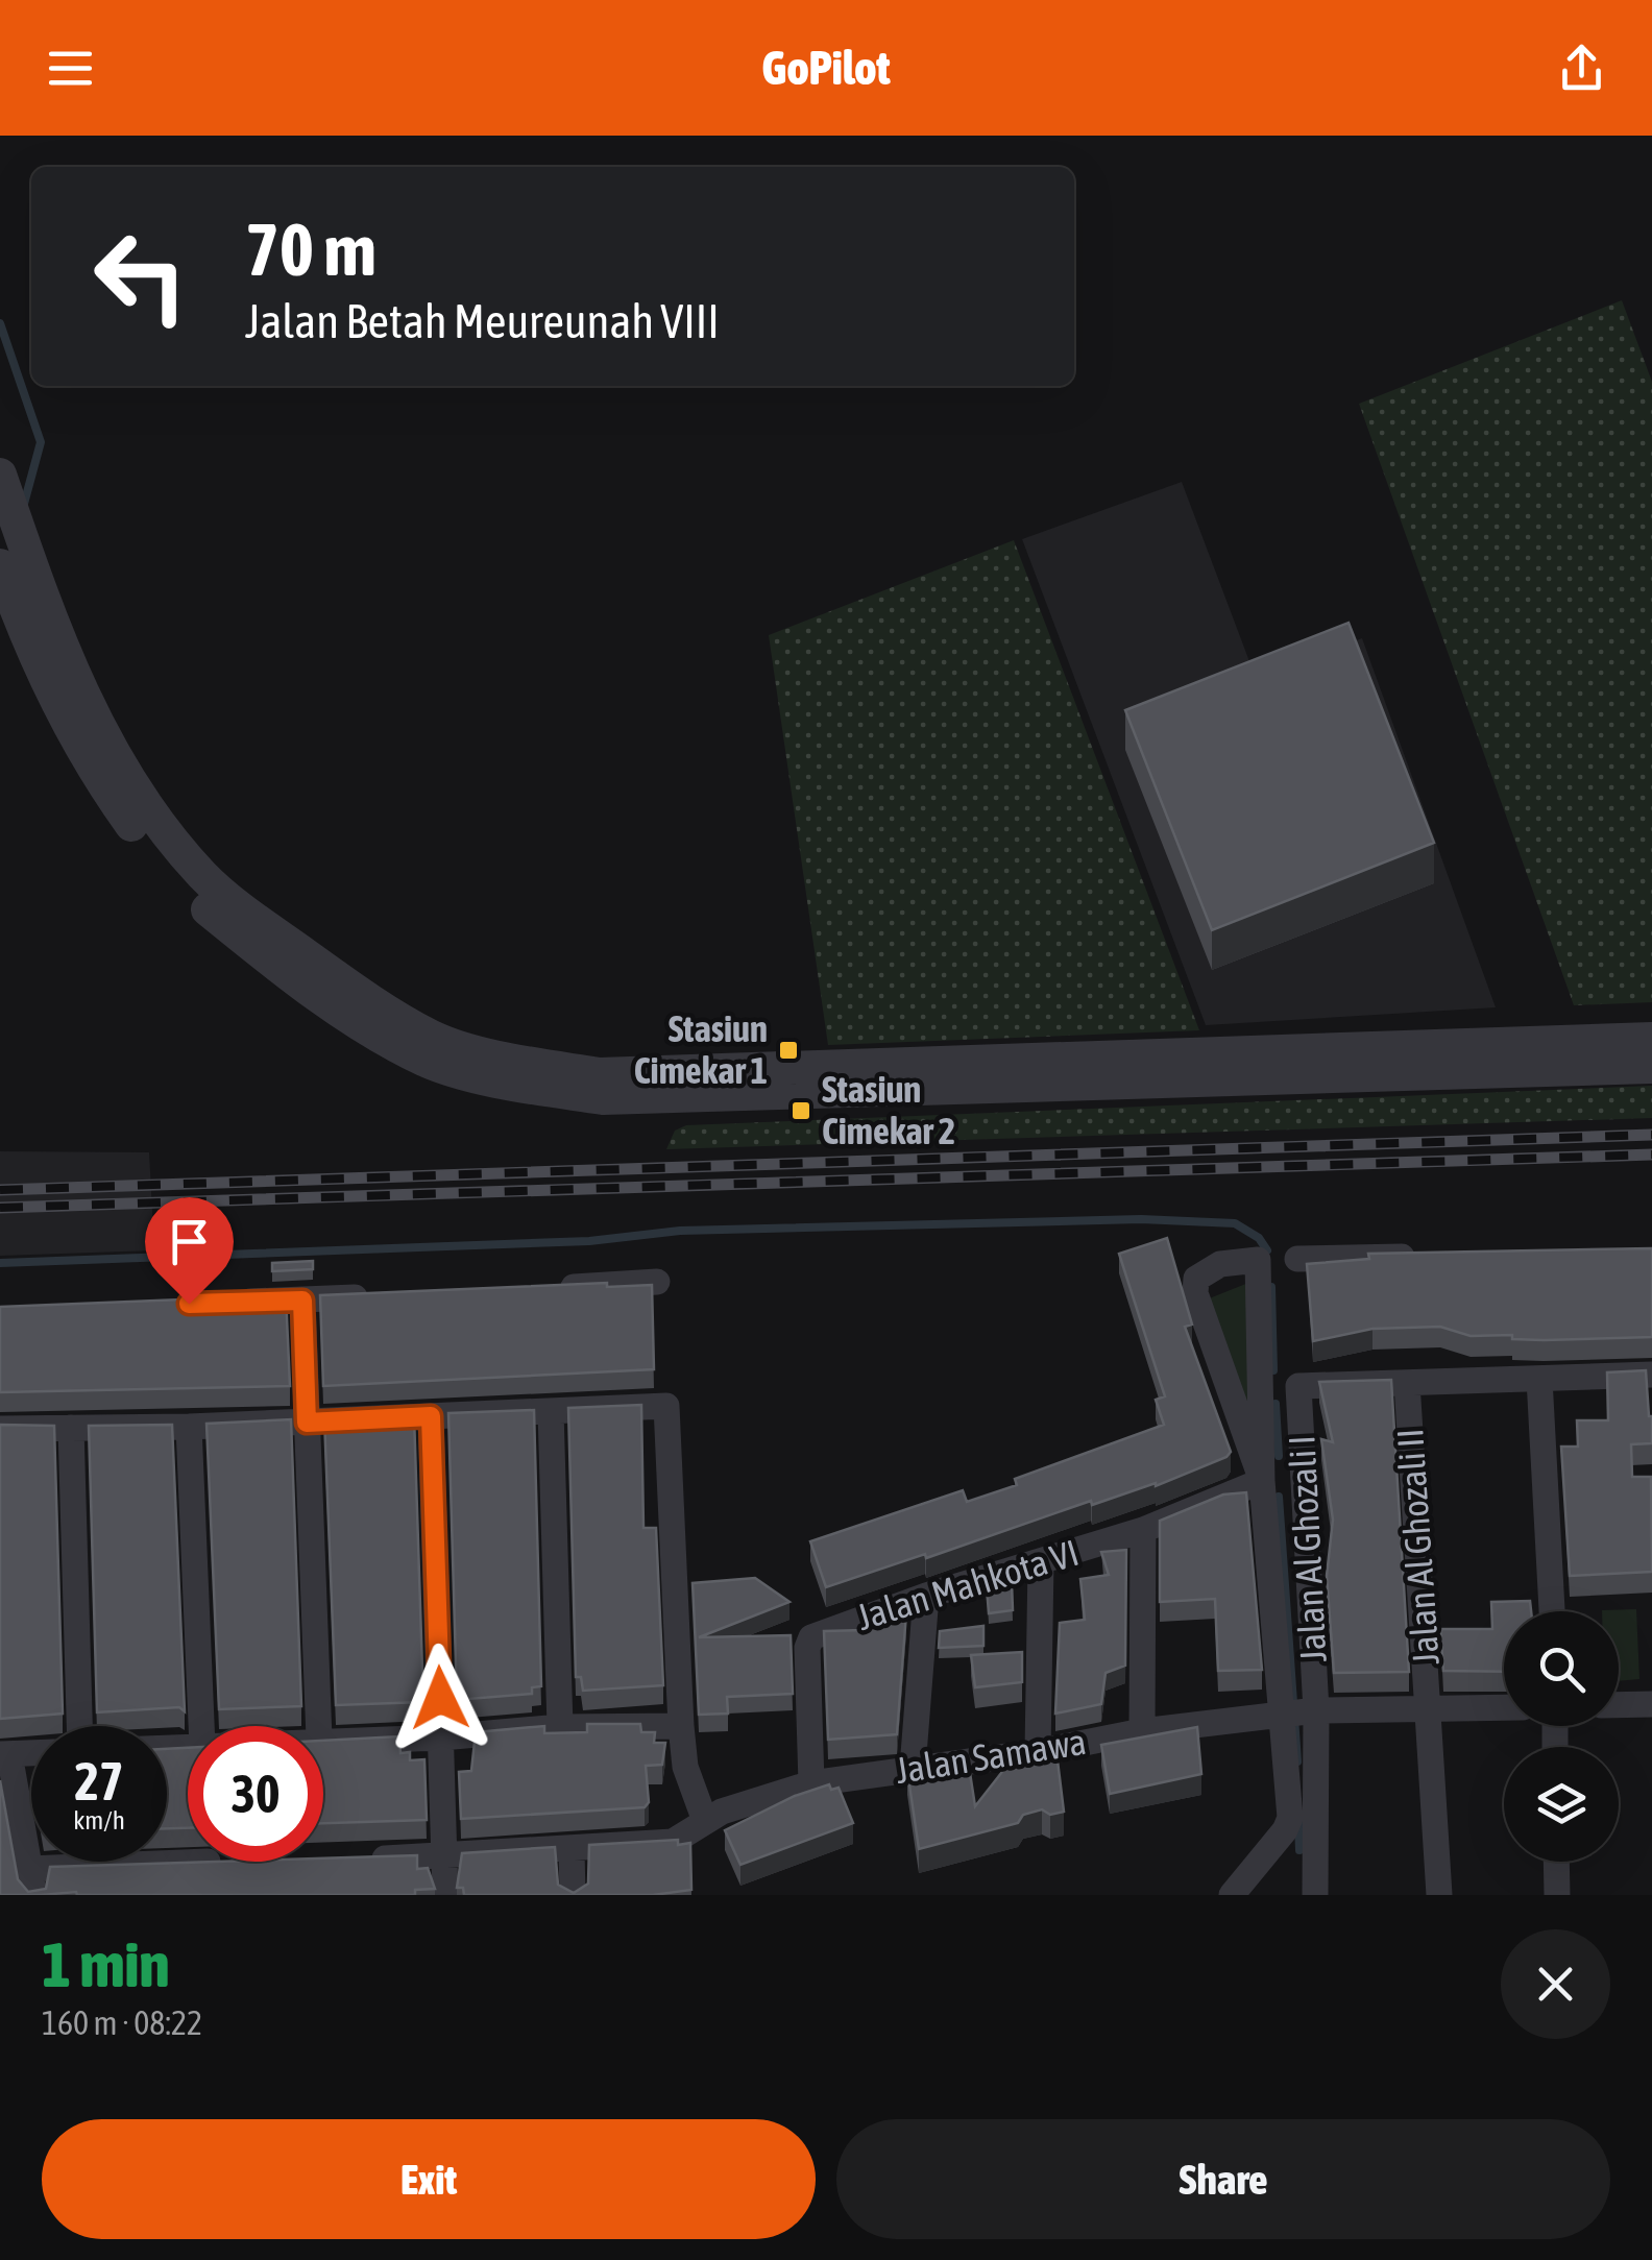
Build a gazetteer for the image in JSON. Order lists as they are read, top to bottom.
{
  "streets": {
    "street": [
      "Jalan Al Ghozali II",
      "Jalan Al Ghozali I",
      "Jalan Mahkota VI",
      "Jalan Samawa"
    ]
  },
  "crossings": [
    ["Jalan Al Ghozali II", "Jalan Al Ghozali I"],
    ["Jalan Al Ghozali II", "Jalan Samawa"],
    ["Jalan Al Ghozali I", "Jalan Samawa"],
    ["Jalan Mahkota VI", "Jalan Samawa"]
  ],
  "places": {
    "transit": ["Stasiun Cimekar 1", "Stasiun Cimekar 2"]
  },
  "page": {
    "header": "GoPilot",
    "turn": ["70 m", "Jalan Betah Meureunah VIII"],
    "speed": "27 km/h",
    "limit": "30",
    "heading": ["1 min", "160 m · 08:22"],
    "buttons": ["Exit", "Share"]
  }
}
